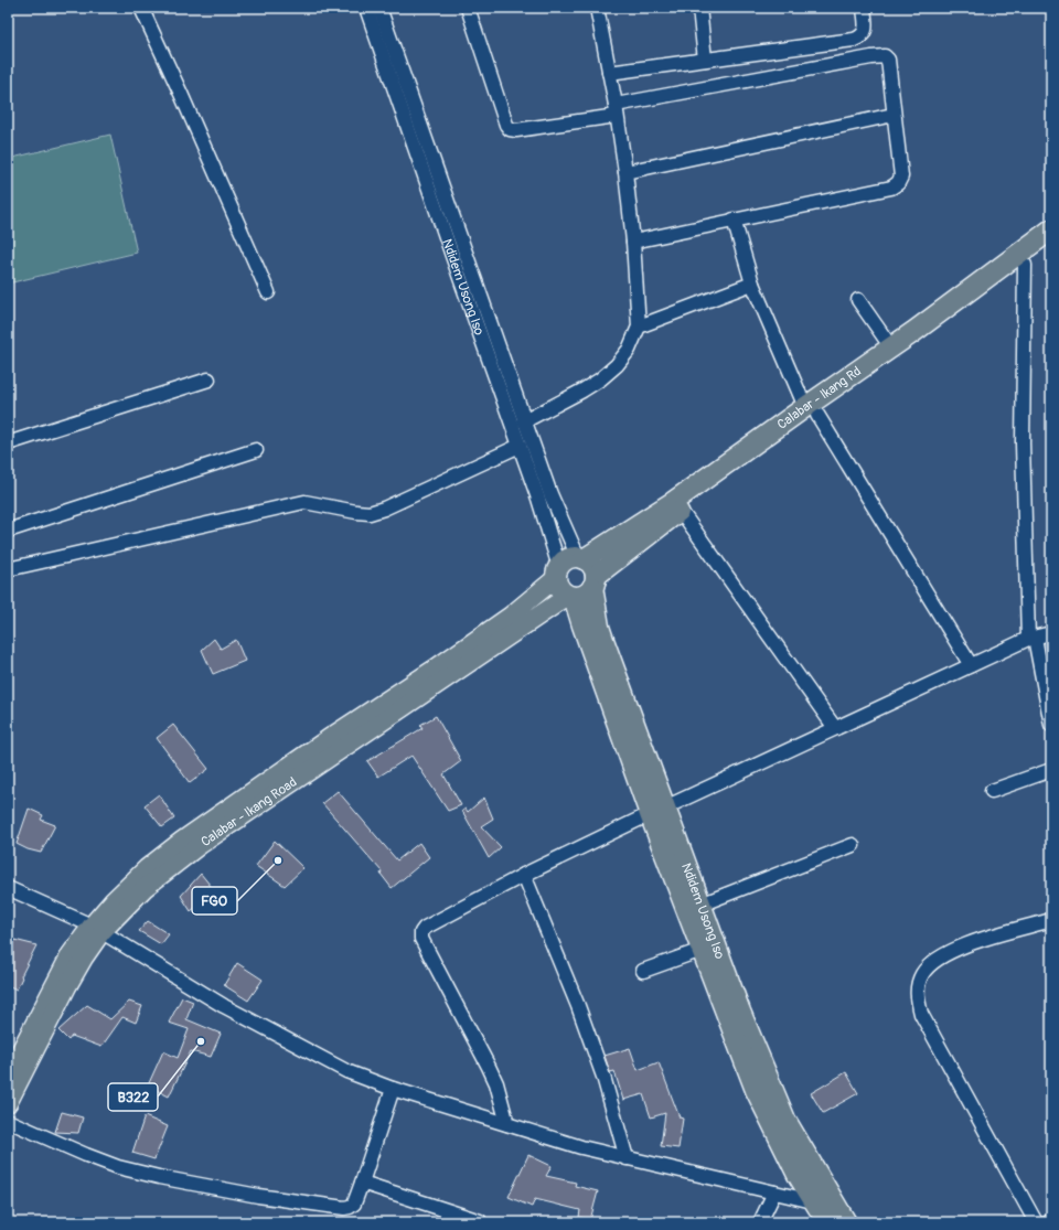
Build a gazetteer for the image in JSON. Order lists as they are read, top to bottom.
{
  "streets": {
    "highway": ["Ndidem Usong Iso", "Calabar - Ikang Rd"],
    "main road": ["Calabar - Ikang Road"]
  },
  "crossings": [
    ["Ndidem Usong Iso", "Calabar - Ikang Rd"],
    ["Ndidem Usong Iso", "Calabar - Ikang Road"],
    ["Calabar - Ikang Rd", "Calabar - Ikang Road"]
  ],
  "places": ["FGO", "B322"]
}
